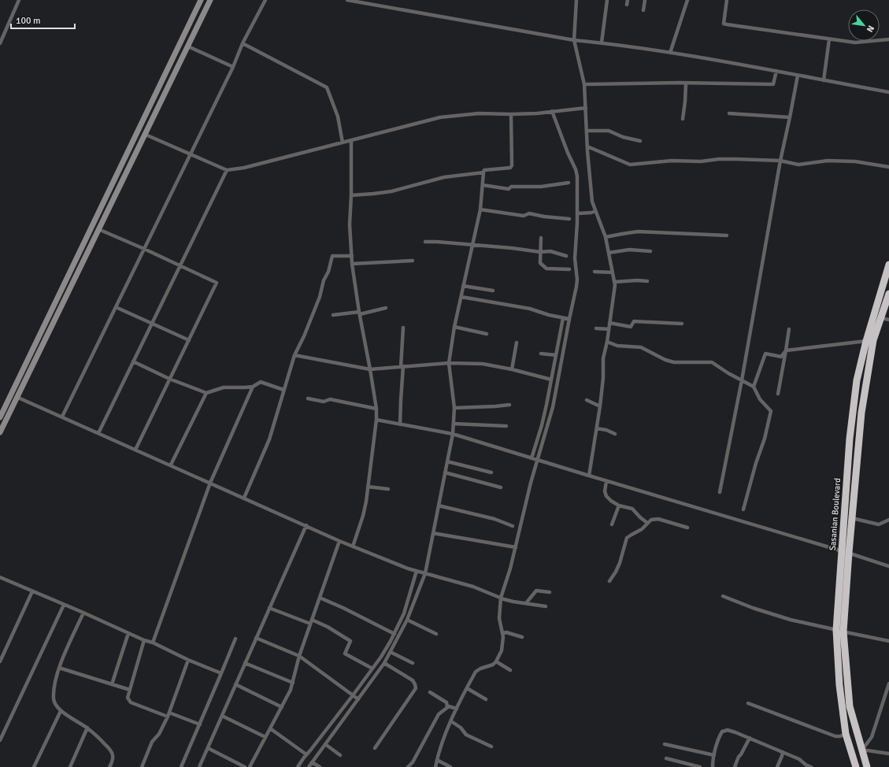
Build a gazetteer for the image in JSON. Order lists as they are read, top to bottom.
{
  "streets": {
    "highway": ["Sasanian Boulevard"]
  },
  "scale_bar": "100 m",
  "north": "bottom right"
}
